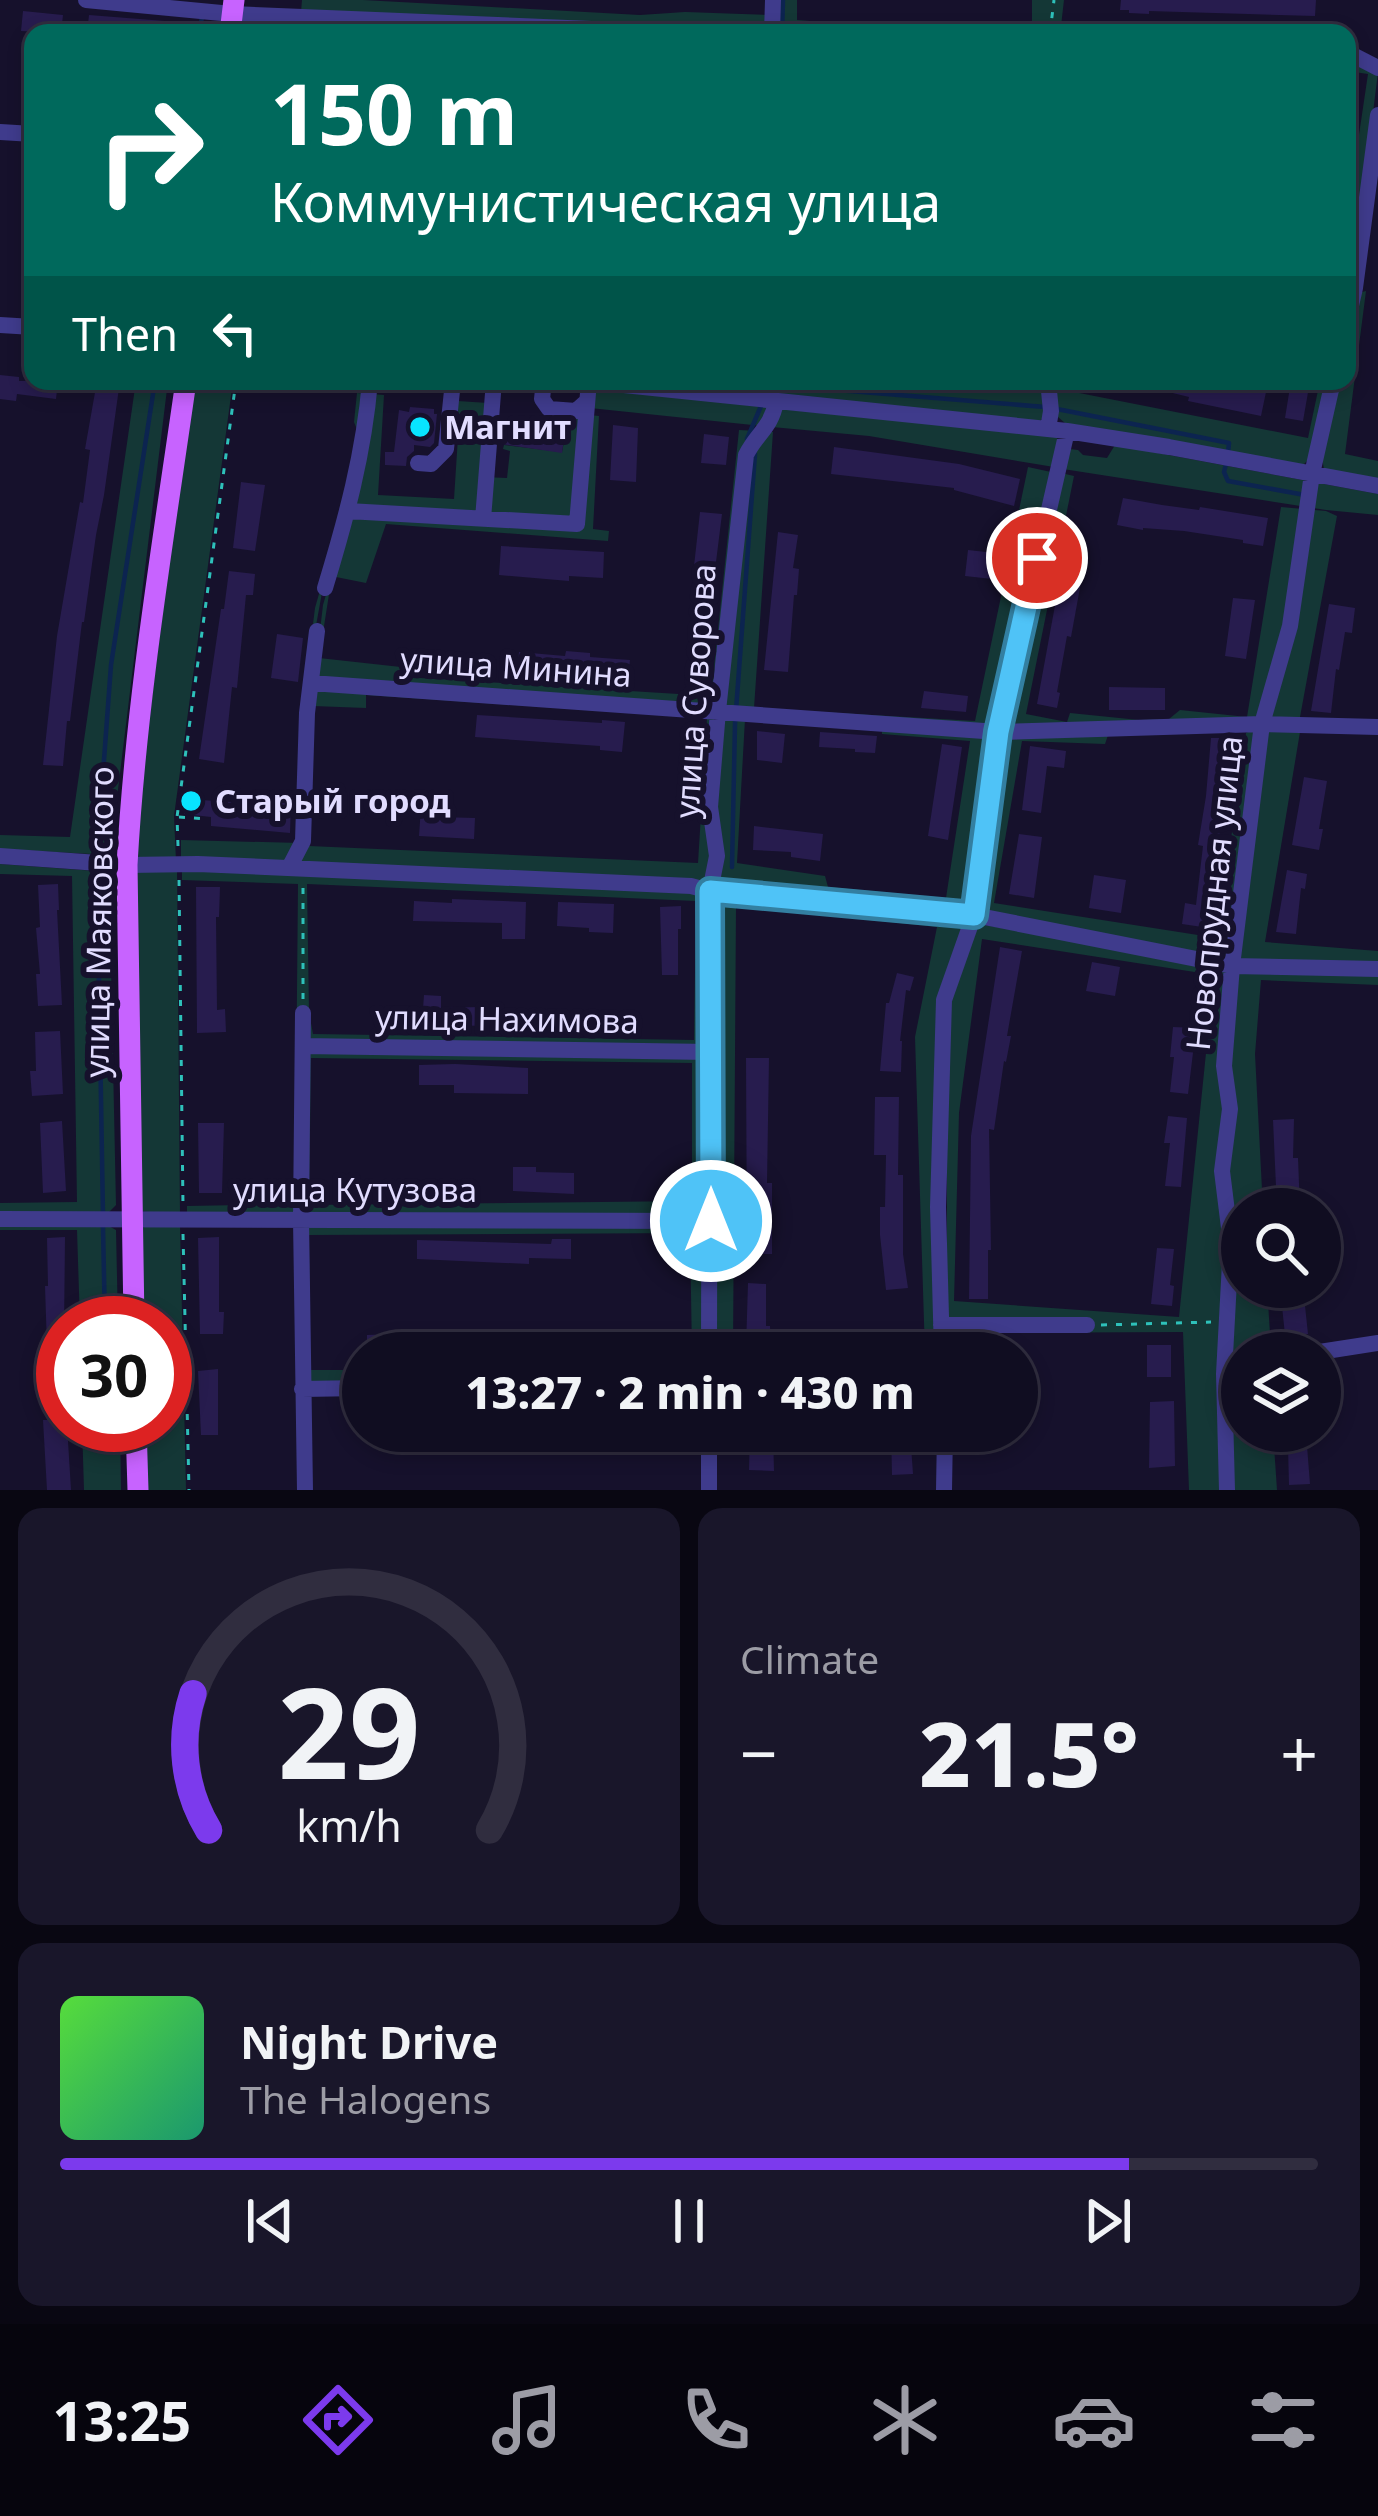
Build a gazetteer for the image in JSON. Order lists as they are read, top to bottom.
{
  "streets": {
    "main road": ["улица Маяковского"],
    "street": [
      "улица Минина",
      "улица Суворова",
      "Новопрудная улица",
      "улица Нахимова",
      "улица Кутузова"
    ]
  },
  "crossings": [
    ["улица Минина", "улица Суворова"],
    ["улица Минина", "Новопрудная улица"],
    ["улица Суворова", "улица Нахимова"],
    ["улица Суворова", "улица Кутузова"],
    ["улица Маяковского", "улица Кутузова"]
  ],
  "places": ["Магнит", "Старый город"],
  "page": {
    "turn": ["150 m", "Коммунистическая улица"],
    "then": "Then",
    "limit": "30",
    "trip": "13:27 · 2 min · 430 m",
    "tile": "Climate",
    "heat": ["−", "21.5°", "+"],
    "song": ["Night Drive", "The Halogens"],
    "tabs": "13:25",
    "gauge": ["29", "km/h"]
  }
}
